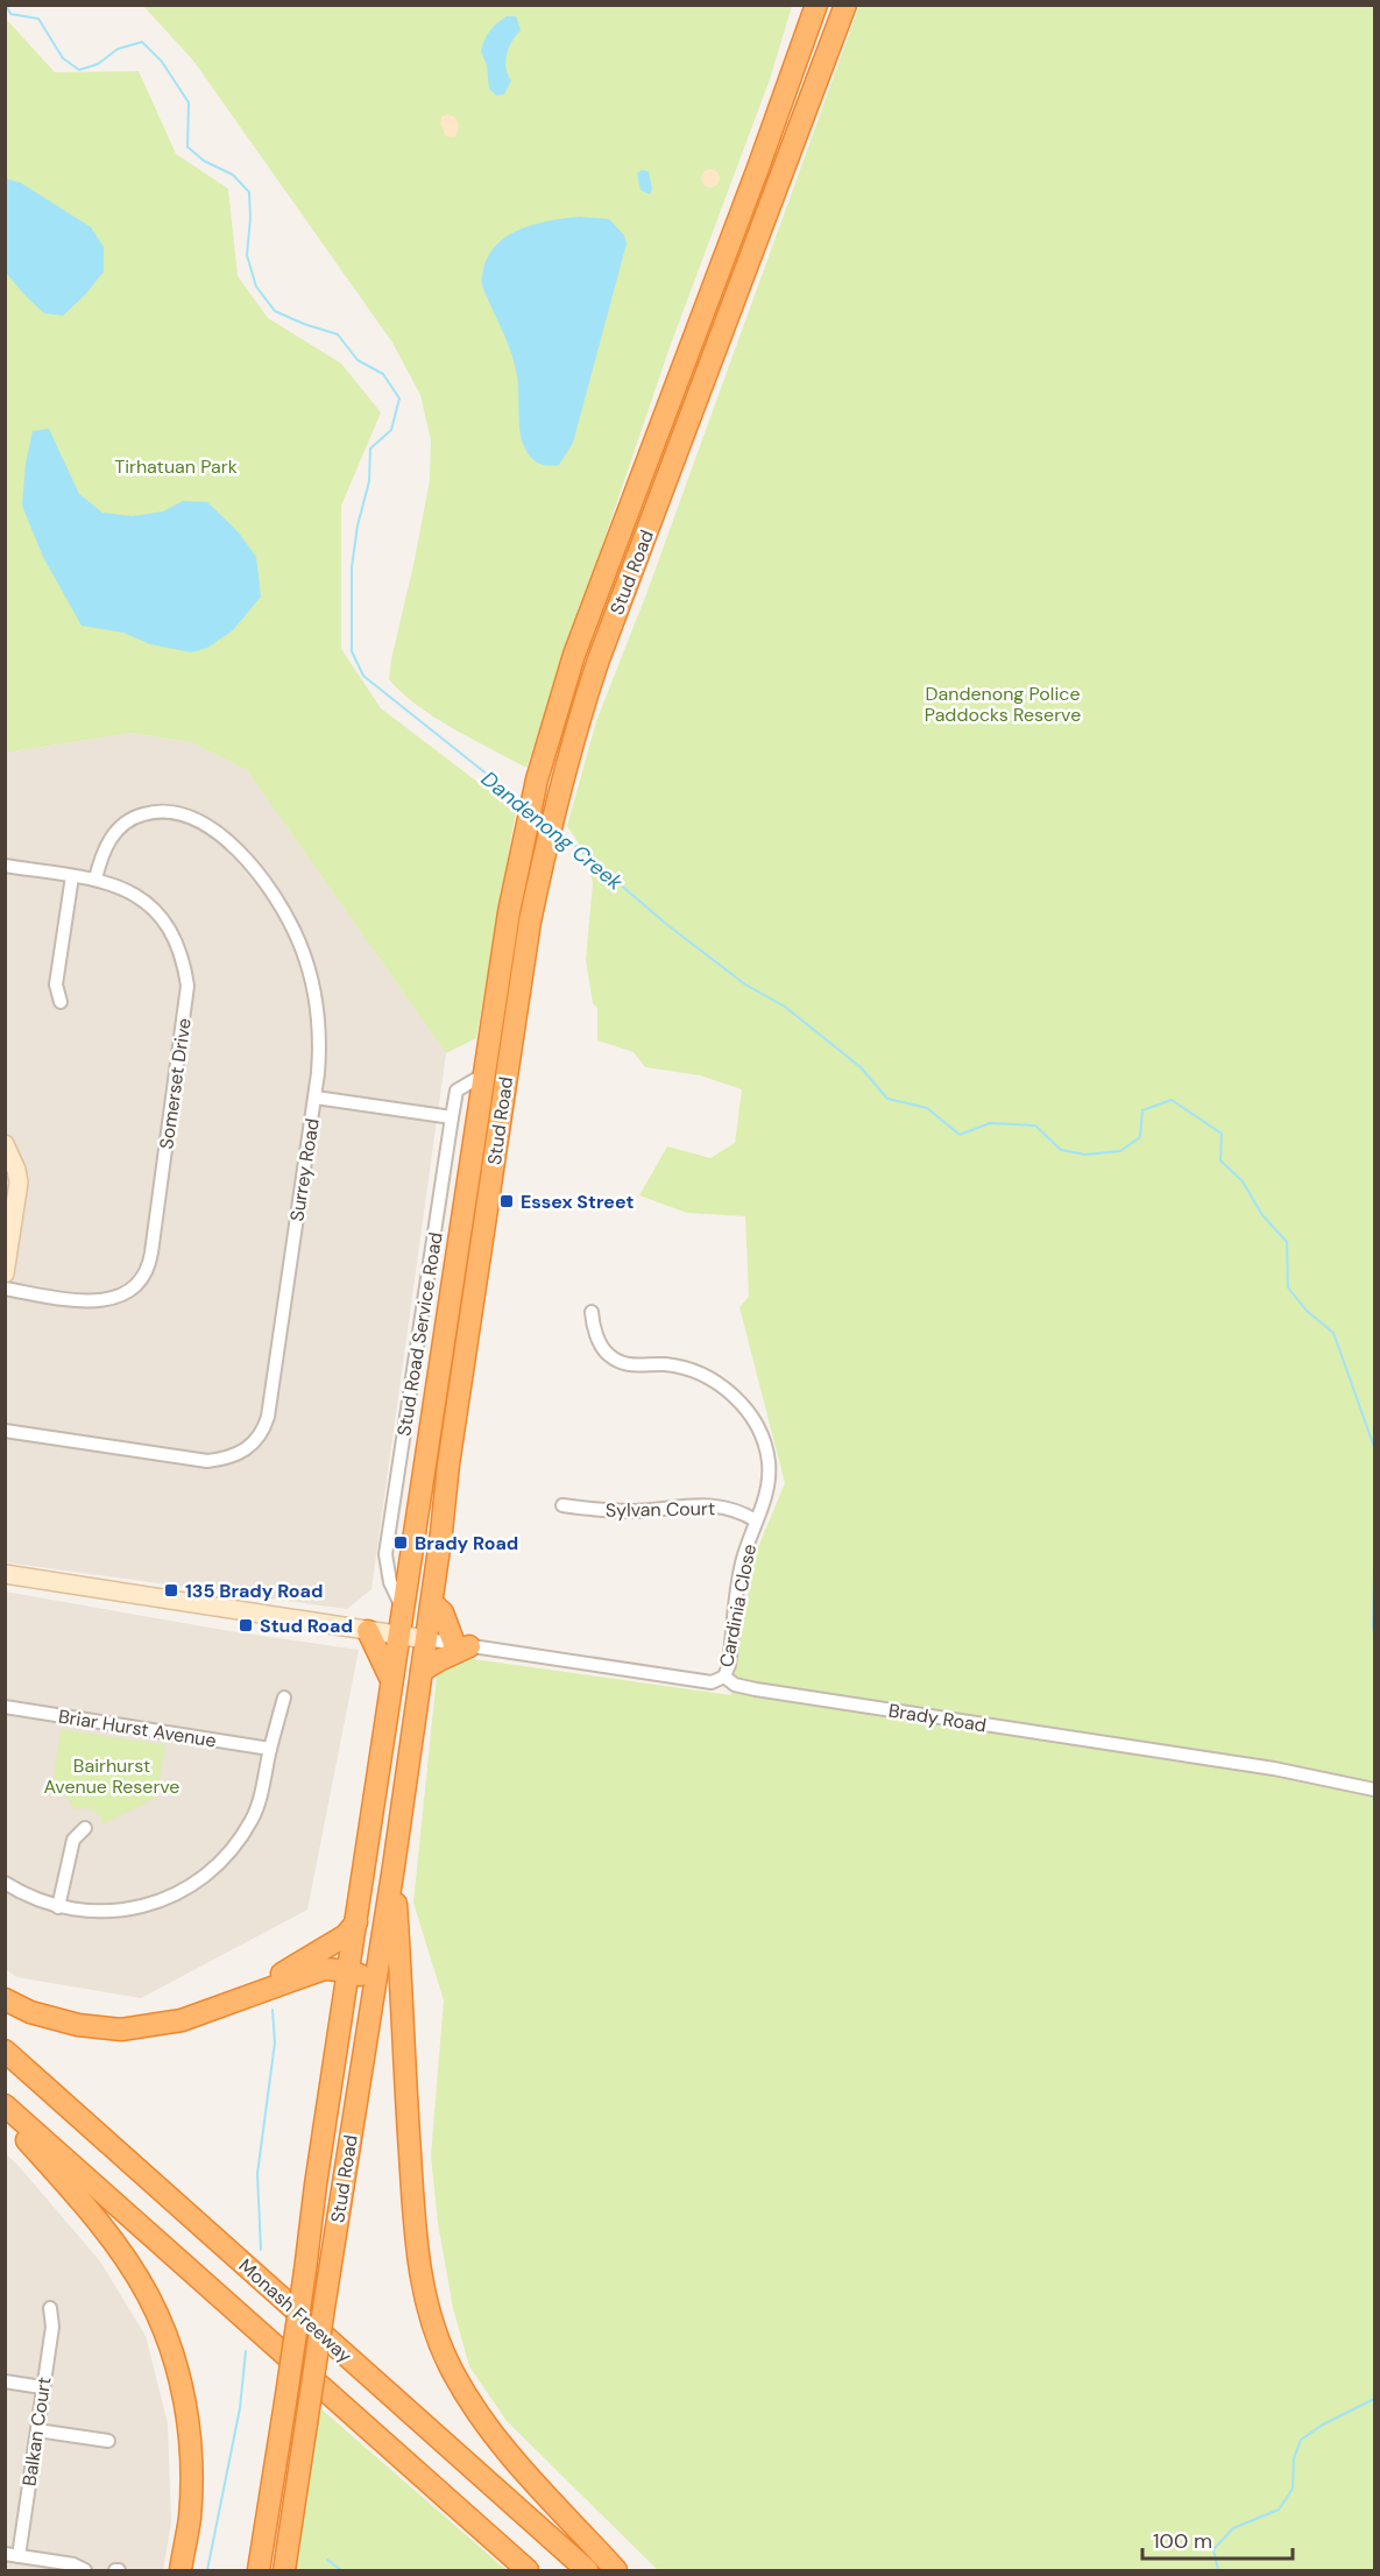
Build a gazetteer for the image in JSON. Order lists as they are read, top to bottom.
{
  "streets": {
    "highway": ["Stud Road", "Monash Freeway"],
    "main road": ["Brady Road"],
    "street": [
      "Somerset Drive",
      "Surrey Road",
      "Stud Road Service Road",
      "Sylvan Court",
      "Cardinia Close",
      "Briar Hurst Avenue",
      "Balkan Court"
    ]
  },
  "crossings": [
    ["Stud Road", "Stud Road Service Road"],
    ["Stud Road", "Brady Road"],
    ["Somerset Drive", "Surrey Road"],
    ["Sylvan Court", "Cardinia Close"],
    ["Cardinia Close", "Brady Road"]
  ],
  "water": ["Dandenong Creek"],
  "parks": ["Tirhatuan Park", "Dandenong Police Paddocks Reserve", "Bairhurst Avenue Reserve"],
  "places": {
    "transit": [
      "Essex Street",
      "Brady Road",
      "135 Brady Road",
      "Stud Road"
    ]
  },
  "scale_bar": "100 m"
}
